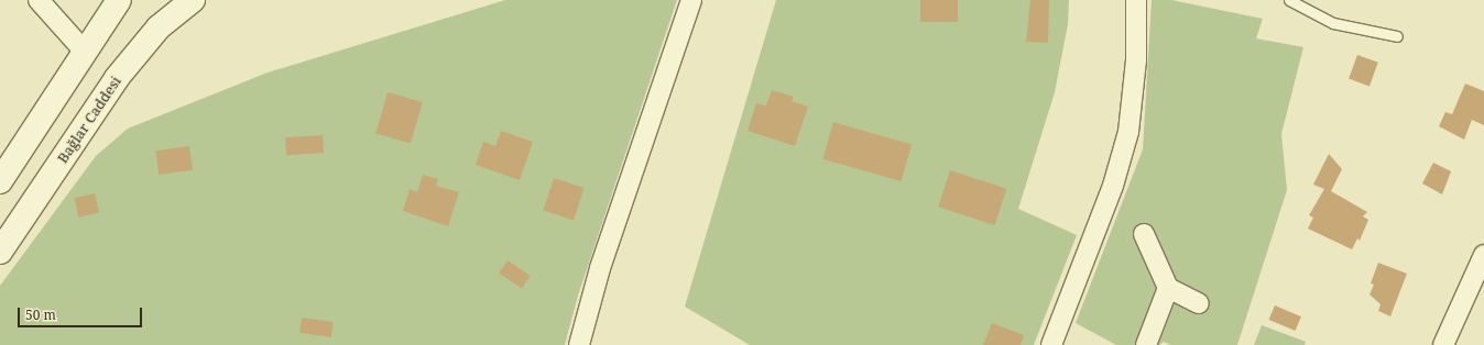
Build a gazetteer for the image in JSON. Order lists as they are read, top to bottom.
{
  "streets": {
    "main road": ["Bağlar Caddesi"]
  },
  "scale_bar": "50 m"
}
